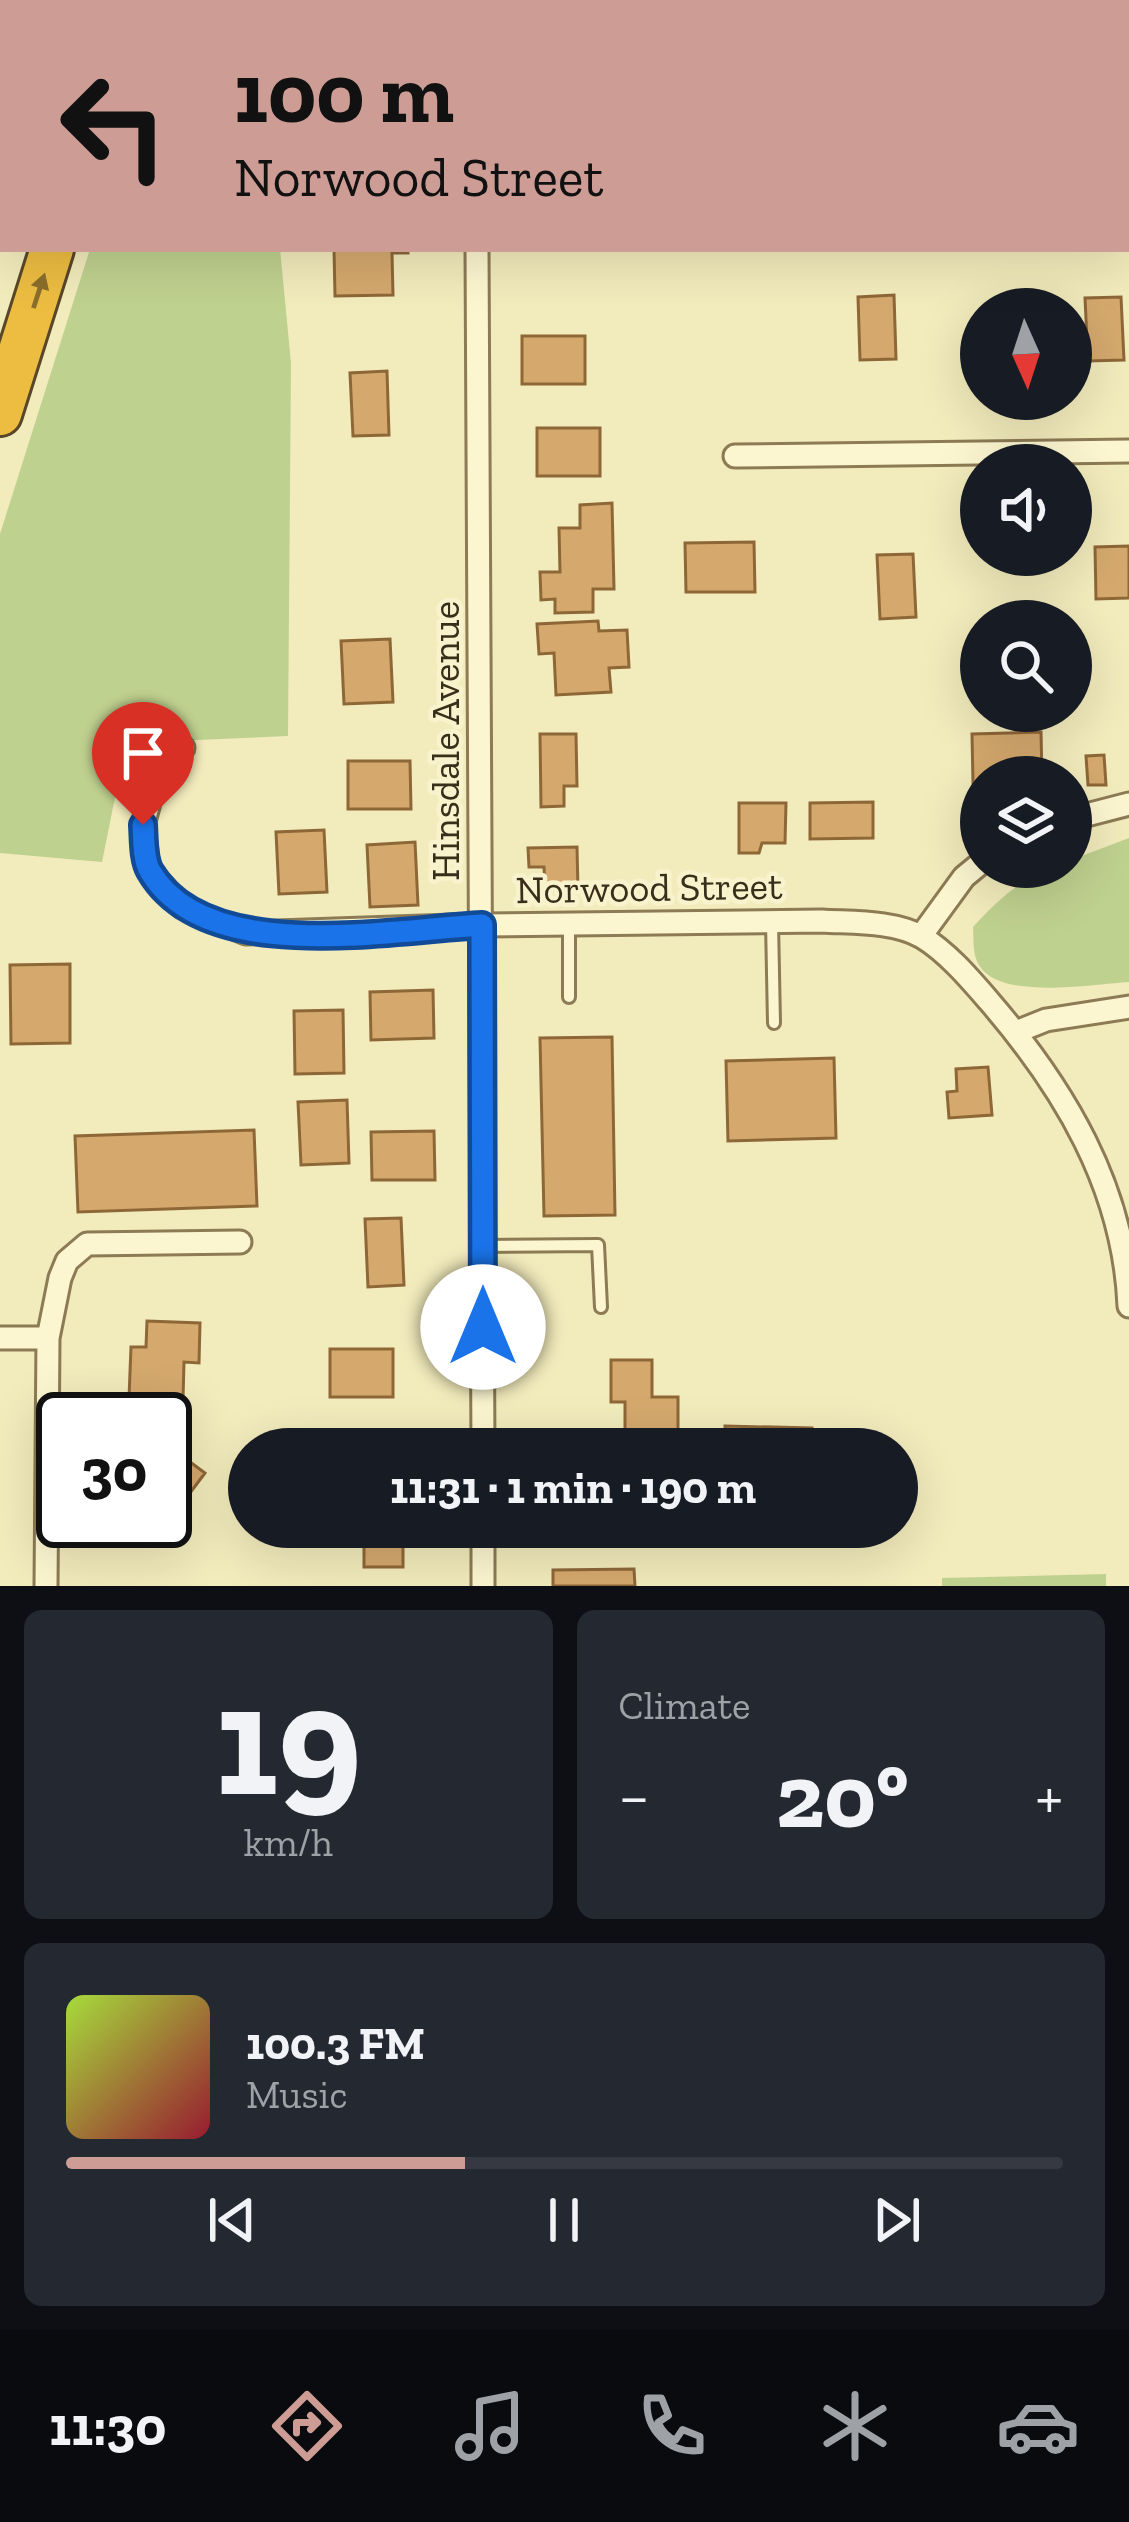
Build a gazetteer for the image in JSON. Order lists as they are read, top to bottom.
{
  "streets": {
    "street": ["Hinsdale Avenue", "Norwood Street"]
  },
  "crossings": [
    ["Hinsdale Avenue", "Norwood Street"]
  ],
  "north": "bottom",
  "page": {
    "turn": ["100 m", "Norwood Street"],
    "limit": "30",
    "trip": "11:31 · 1 min · 190 m",
    "tile": [
      ["19", "km/h"],
      "Climate"
    ],
    "heat": ["−", "20°", "+"],
    "song": ["100.3 FM", "Music"],
    "tabs": "11:30"
  }
}
